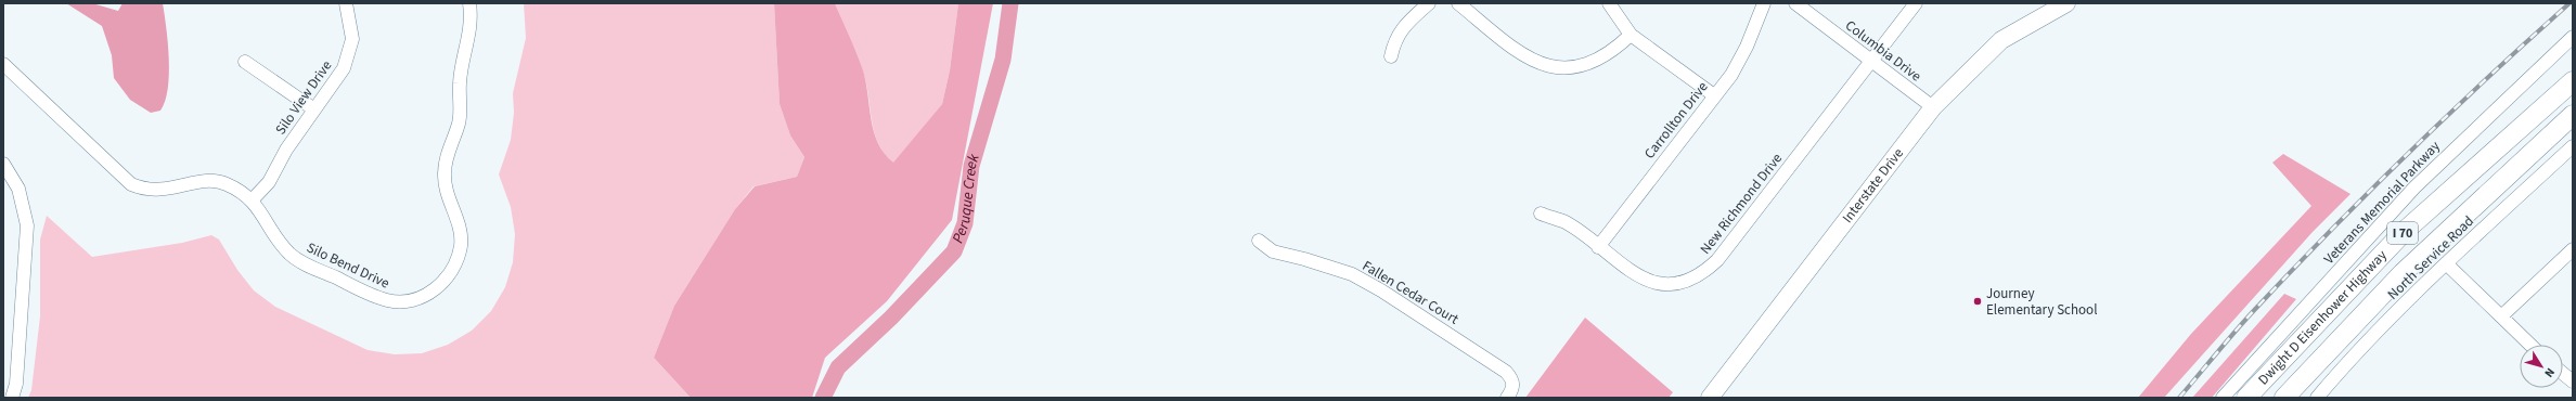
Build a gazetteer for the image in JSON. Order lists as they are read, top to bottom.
{
  "streets": {
    "highway": ["I 70", "Dwight D Eisenhower Highway"],
    "main road": ["Interstate Drive"],
    "street": [
      "Columbia Drive",
      "Silo View Drive",
      "Carrollton Drive",
      "Veterans Memorial Parkway",
      "New Richmond Drive",
      "North Service Road",
      "Silo Bend Drive",
      "Fallen Cedar Court"
    ]
  },
  "crossings": [
    ["Columbia Drive", "Interstate Drive"],
    ["Columbia Drive", "New Richmond Drive"],
    ["Silo View Drive", "Silo Bend Drive"],
    ["Carrollton Drive", "New Richmond Drive"]
  ],
  "water": ["Peruque Creek"],
  "places": ["Journey Elementary School"],
  "north": "bottom right"
}
